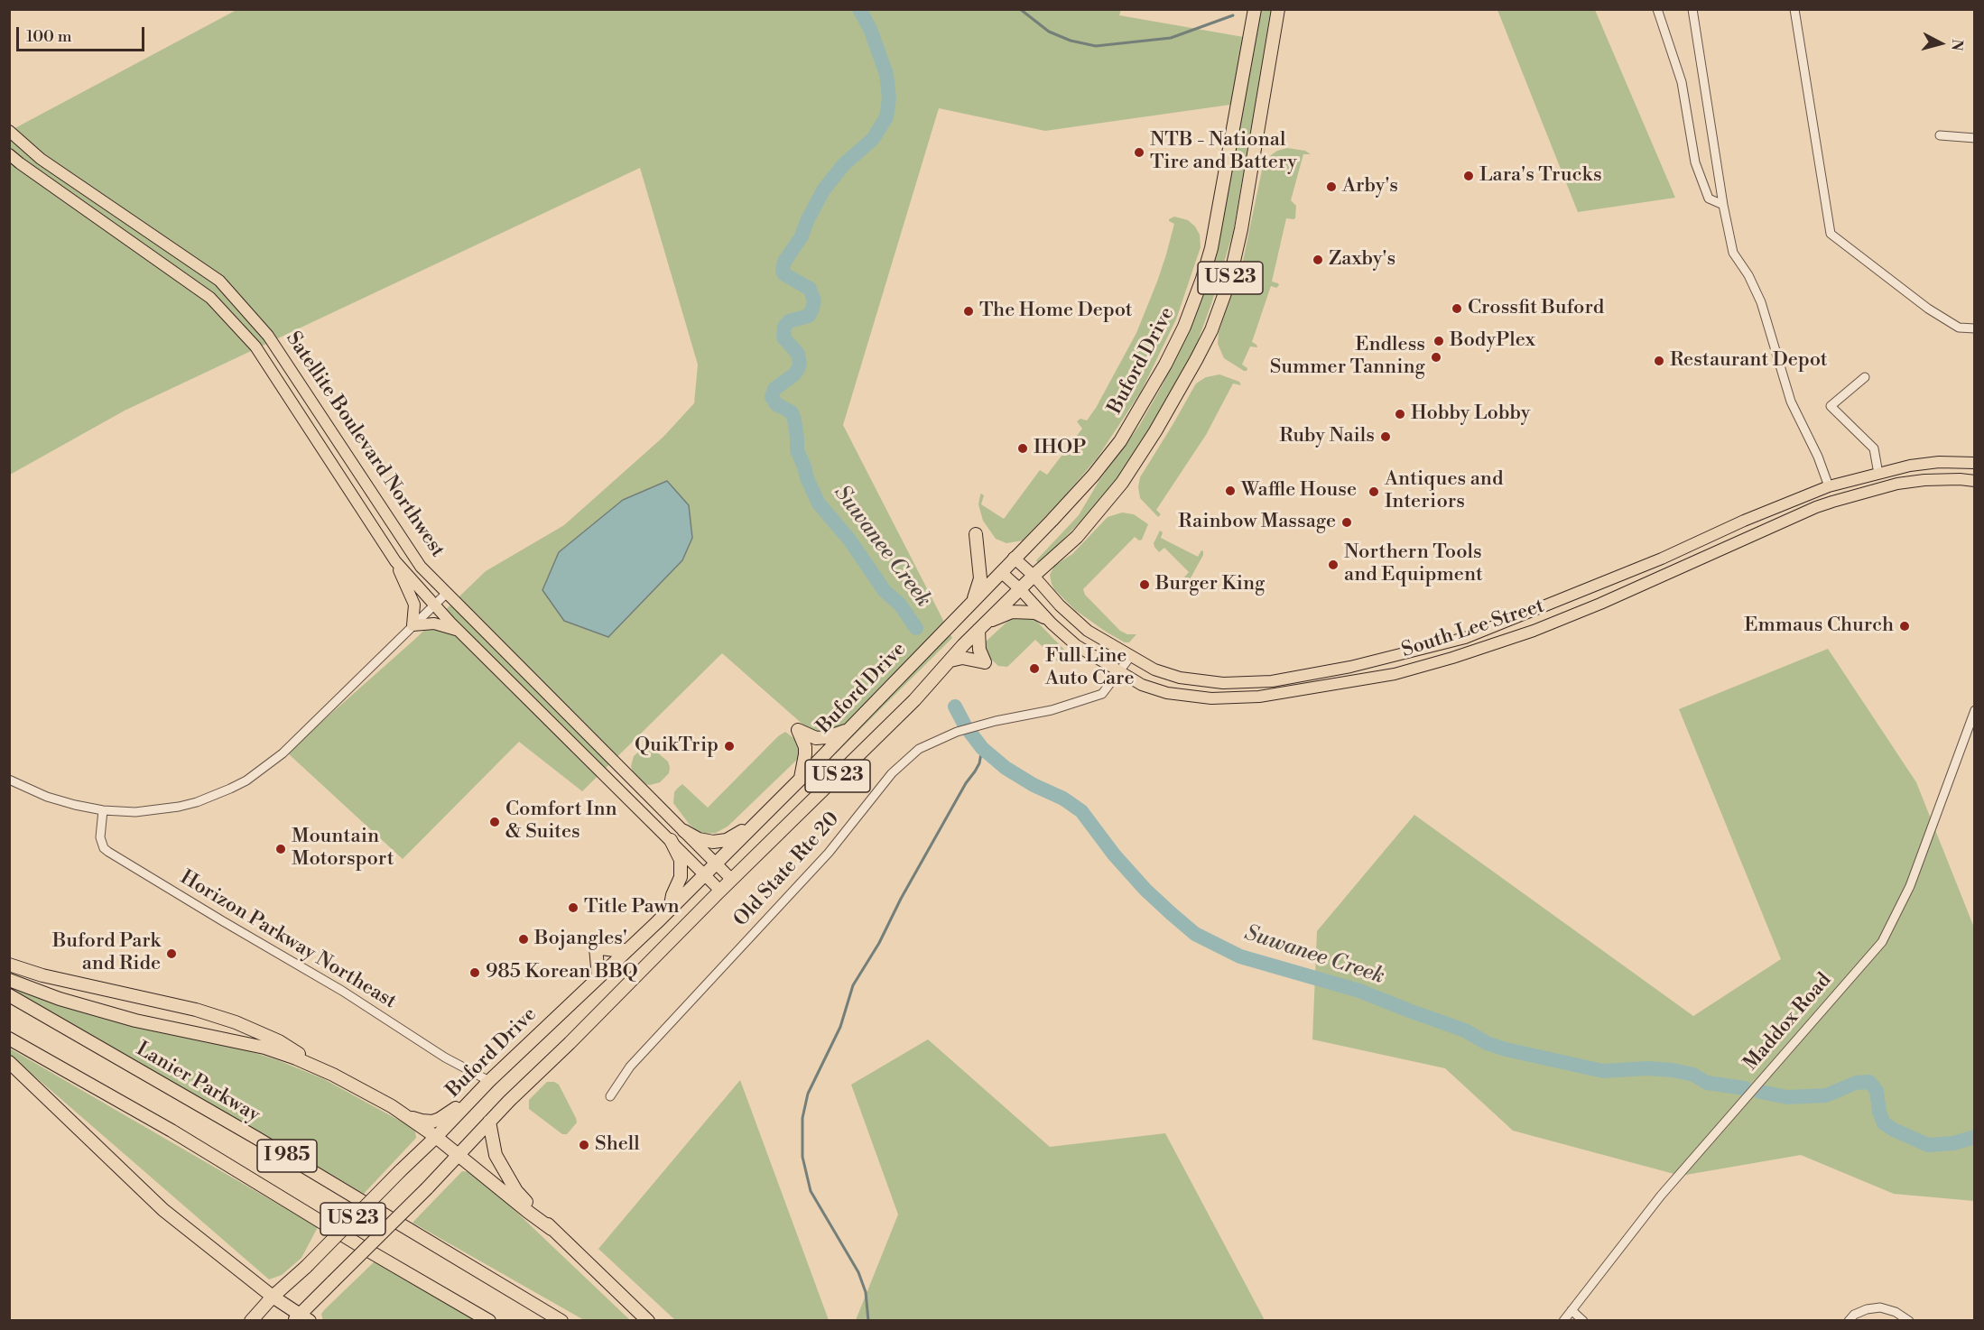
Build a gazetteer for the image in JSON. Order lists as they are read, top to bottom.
{
  "streets": {
    "highway": [
      "US 23",
      "Buford Drive",
      "Lanier Parkway",
      "I 985"
    ],
    "main road": ["Satellite Boulevard Northwest", "South Lee Street"],
    "street": ["Old State Rte 20", "Horizon Parkway Northeast", "Maddox Road"]
  },
  "crossings": [
    ["US 23", "Satellite Boulevard Northwest"],
    ["US 23", "South Lee Street"],
    ["Buford Drive", "Satellite Boulevard Northwest"],
    ["Buford Drive", "South Lee Street"],
    ["Buford Drive", "Horizon Parkway Northeast"],
    ["South Lee Street", "Old State Rte 20"]
  ],
  "water": ["Suwanee Creek"],
  "places": [
    "NTB - National Tire and Battery",
    "Lara's Trucks",
    "Arby's",
    "Zaxby's",
    "Crossfit Buford",
    "The Home Depot",
    "BodyPlex",
    "Endless Summer Tanning",
    "Restaurant Depot",
    "Hobby Lobby",
    "Ruby Nails",
    "IHOP",
    "Waffle House",
    "Antiques and Interiors",
    "Rainbow Massage",
    "Northern Tools and Equipment",
    "Burger King",
    "Emmaus Church",
    "Full Line Auto Care",
    "QuikTrip",
    "Comfort Inn & Suites",
    "Mountain Motorsport",
    "Title Pawn",
    "Bojangles'",
    "Buford Park and Ride",
    "985 Korean BBQ",
    "Shell"
  ],
  "scale_bar": "100 m",
  "north": "right"
}
